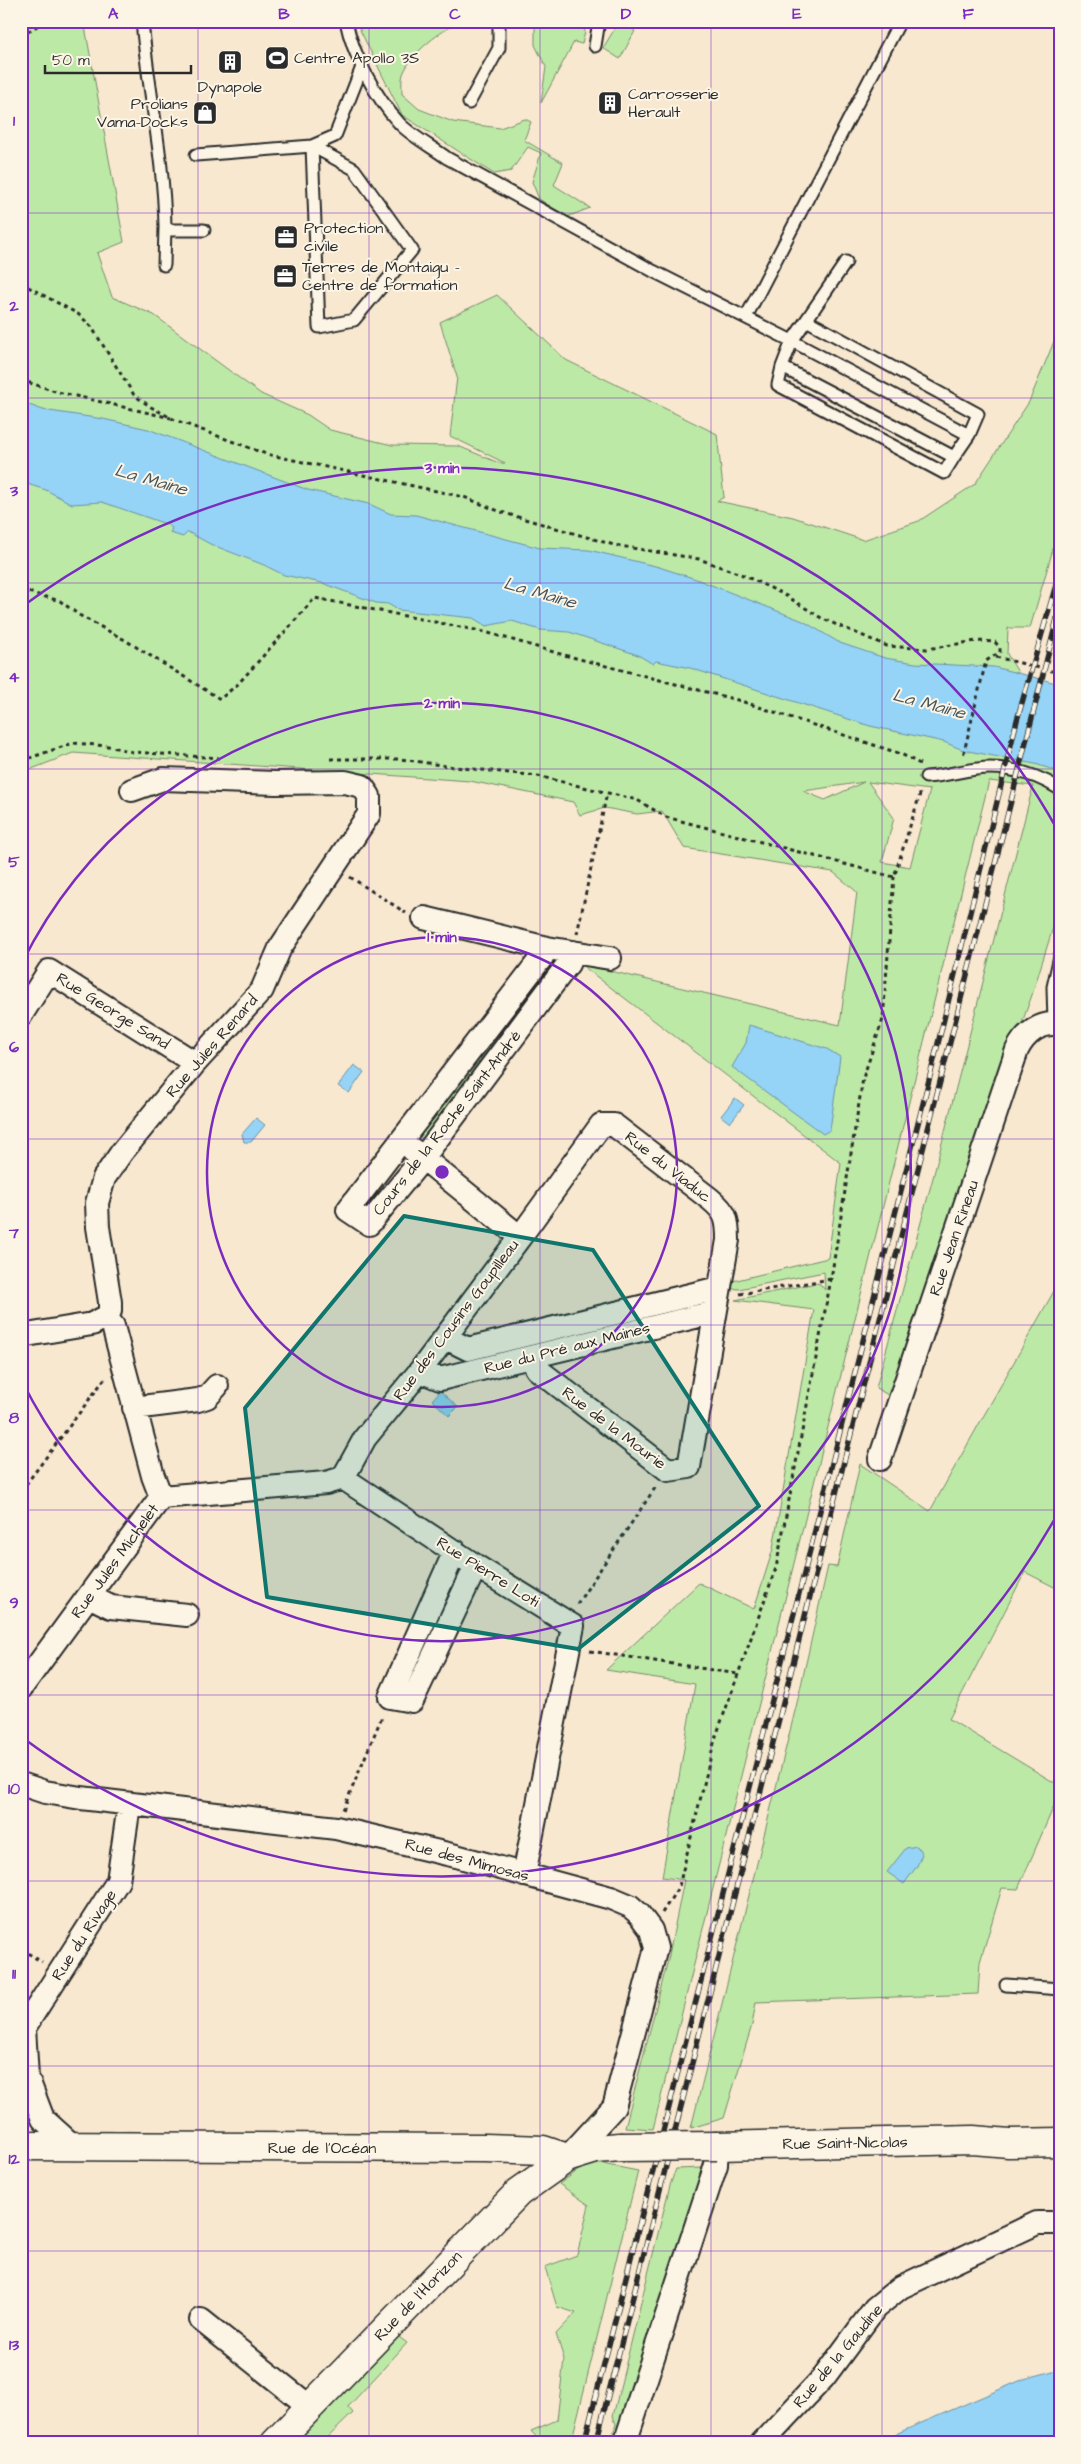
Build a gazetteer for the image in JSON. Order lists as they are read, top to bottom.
{
  "streets": {
    "main road": ["Rue Saint-Nicolas", "Rue de l'Océan", "Rue de l'Horizon"],
    "street": [
      "Rue George Sand",
      "Rue Jules Renard",
      "Cours de la Roche Saint-André",
      "Rue du Viaduc",
      "Rue Jean Rineau",
      "Rue des Cousins Goupilleau",
      "Rue du Pré aux Maines",
      "Rue de la Mourie",
      "Rue Jules Michelet",
      "Rue Pierre Loti",
      "Rue des Mimosas",
      "Rue du Rivage",
      "Rue de la Gaudine"
    ]
  },
  "crossings": [
    ["Rue George Sand", "Rue Jules Renard"],
    ["Cours de la Roche Saint-André", "Rue des Cousins Goupilleau"],
    ["Rue du Viaduc", "Rue des Cousins Goupilleau"],
    ["Rue du Viaduc", "Rue du Pré aux Maines"],
    ["Rue du Viaduc", "Rue de la Mourie"],
    ["Rue des Cousins Goupilleau", "Rue du Pré aux Maines"],
    ["Rue des Cousins Goupilleau", "Rue Pierre Loti"],
    ["Rue du Pré aux Maines", "Rue de la Mourie"],
    ["Rue des Mimosas", "Rue du Rivage"],
    ["Rue du Rivage", "Rue de l'Océan"],
    ["Rue Saint-Nicolas", "Rue de l'Océan"],
    ["Rue Saint-Nicolas", "Rue de l'Horizon"],
    ["Rue de l'Océan", "Rue de l'Horizon"]
  ],
  "water": ["La Maine"],
  "places": {
    "sports": ["Centre Apollo 3S"],
    "building": ["Dynapole", "Carrosserie Herault"],
    "shop": ["Prolians Vama-Docks"],
    "office": ["Protection civile", "Terres de Montaigu - Centre de formation"]
  },
  "scale_bar": "50 m",
  "grid": {
    "columns": [
      "A",
      "B",
      "C",
      "D",
      "E",
      "F"
    ],
    "rows": [
      "1",
      "2",
      "3",
      "4",
      "5",
      "6",
      "7",
      "8",
      "9",
      "10",
      "11",
      "12",
      "13"
    ]
  },
  "rings": ["3 min", "2 min", "1 min"]
}
